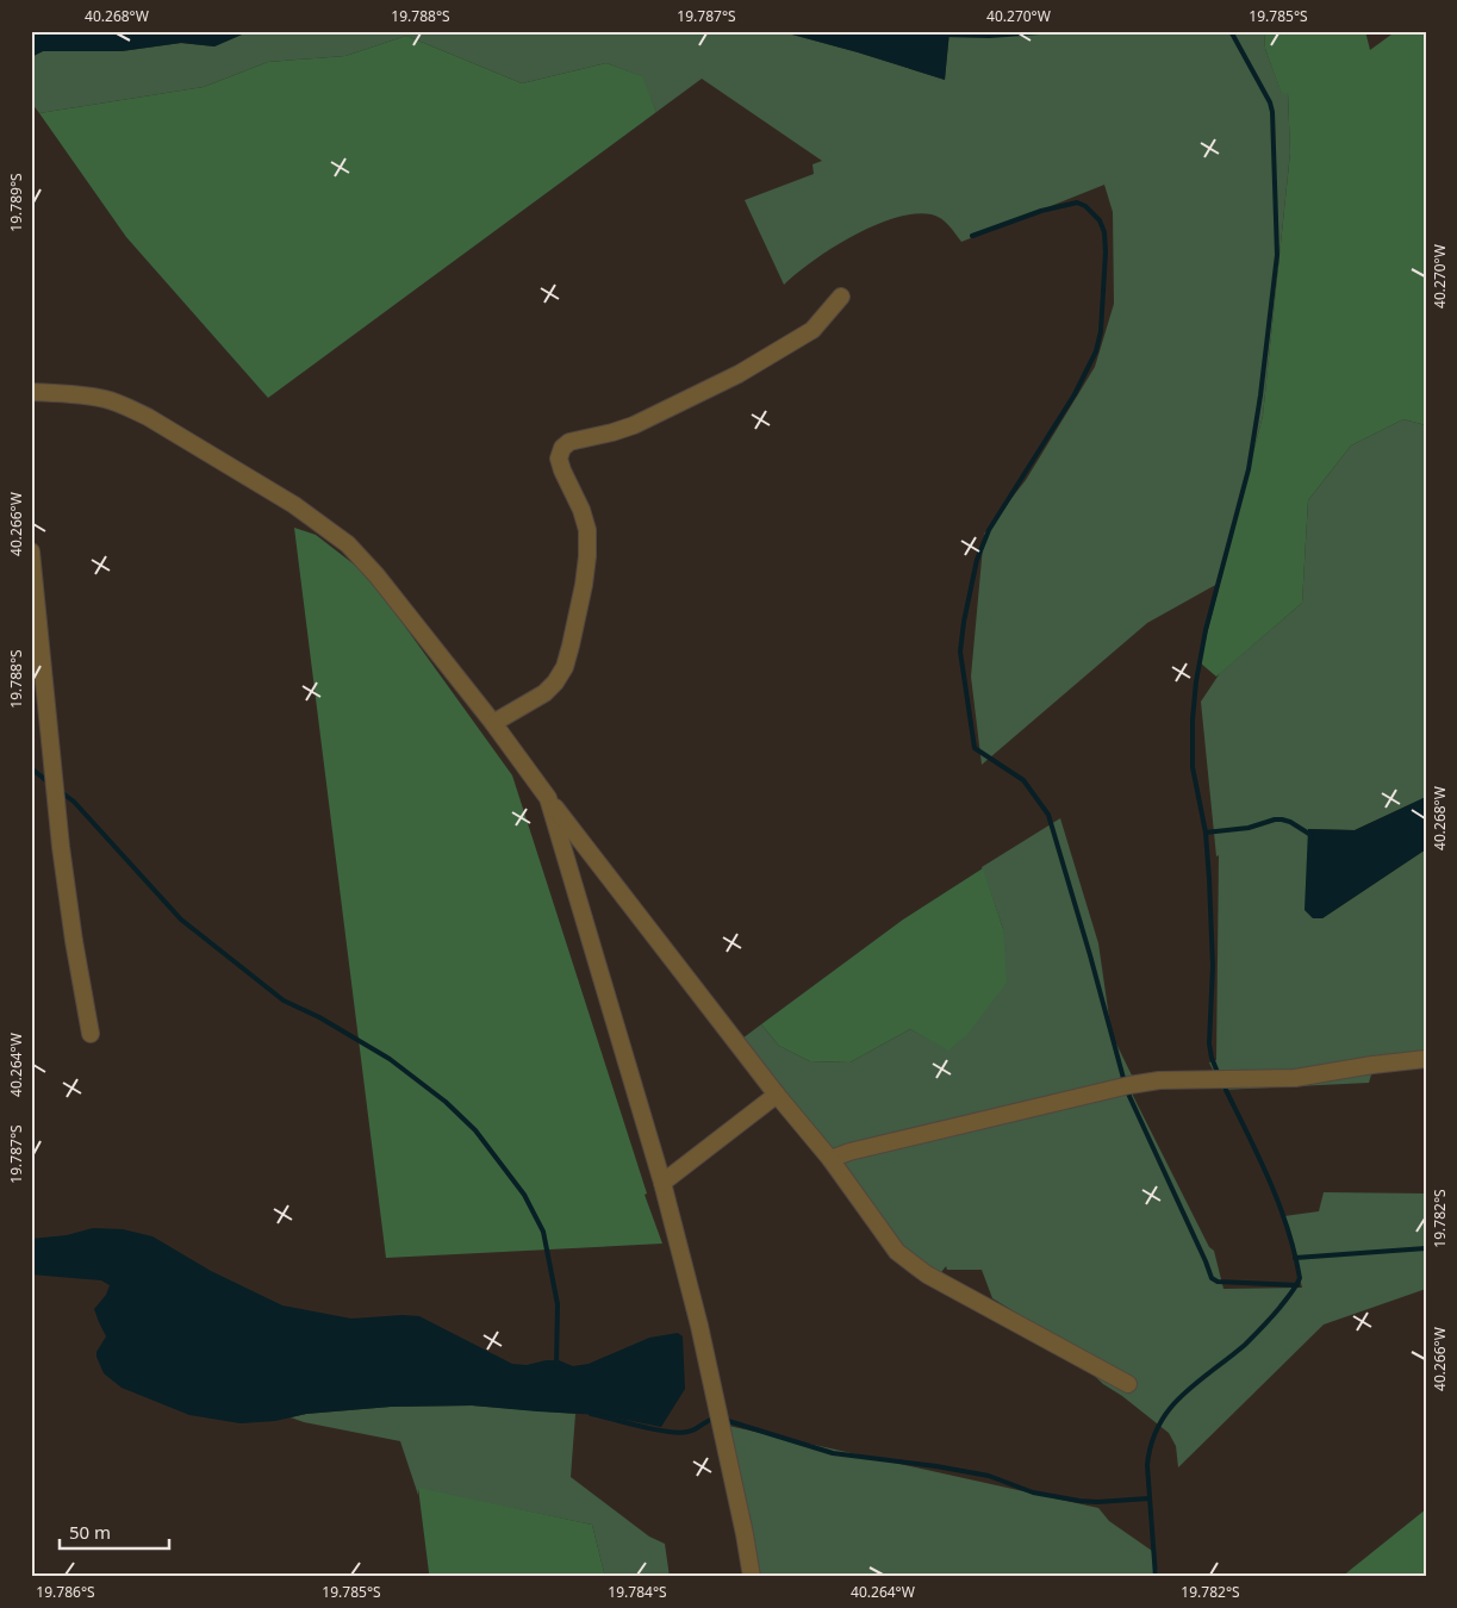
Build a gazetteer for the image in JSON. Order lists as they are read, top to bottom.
{
  "scale_bar": "50 m",
  "coordinates": [
    "40.268°W",
    "19.788°S",
    "19.787°S",
    "40.270°W",
    "19.785°S",
    "19.789°S",
    "40.266°W",
    "40.264°W",
    "19.782°S",
    "19.786°S",
    "19.784°S"
  ]
}
